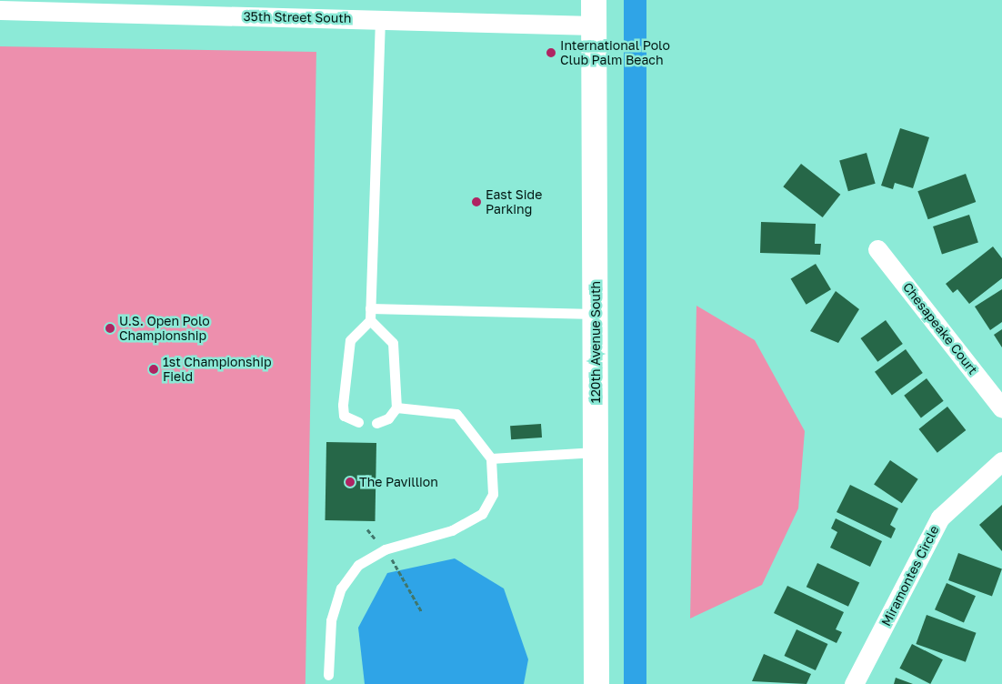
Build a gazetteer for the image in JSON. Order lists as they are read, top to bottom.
{
  "streets": {
    "street": [
      "35th Street South",
      "Chesapeake Court",
      "120th Avenue South",
      "Miramontes Circle"
    ]
  },
  "crossings": [
    ["35th Street South", "120th Avenue South"]
  ],
  "places": [
    "International Polo Club Palm Beach",
    "East Side Parking",
    "U.S. Open Polo Championship",
    "1st Championship Field",
    "The Pavillion"
  ]
}
